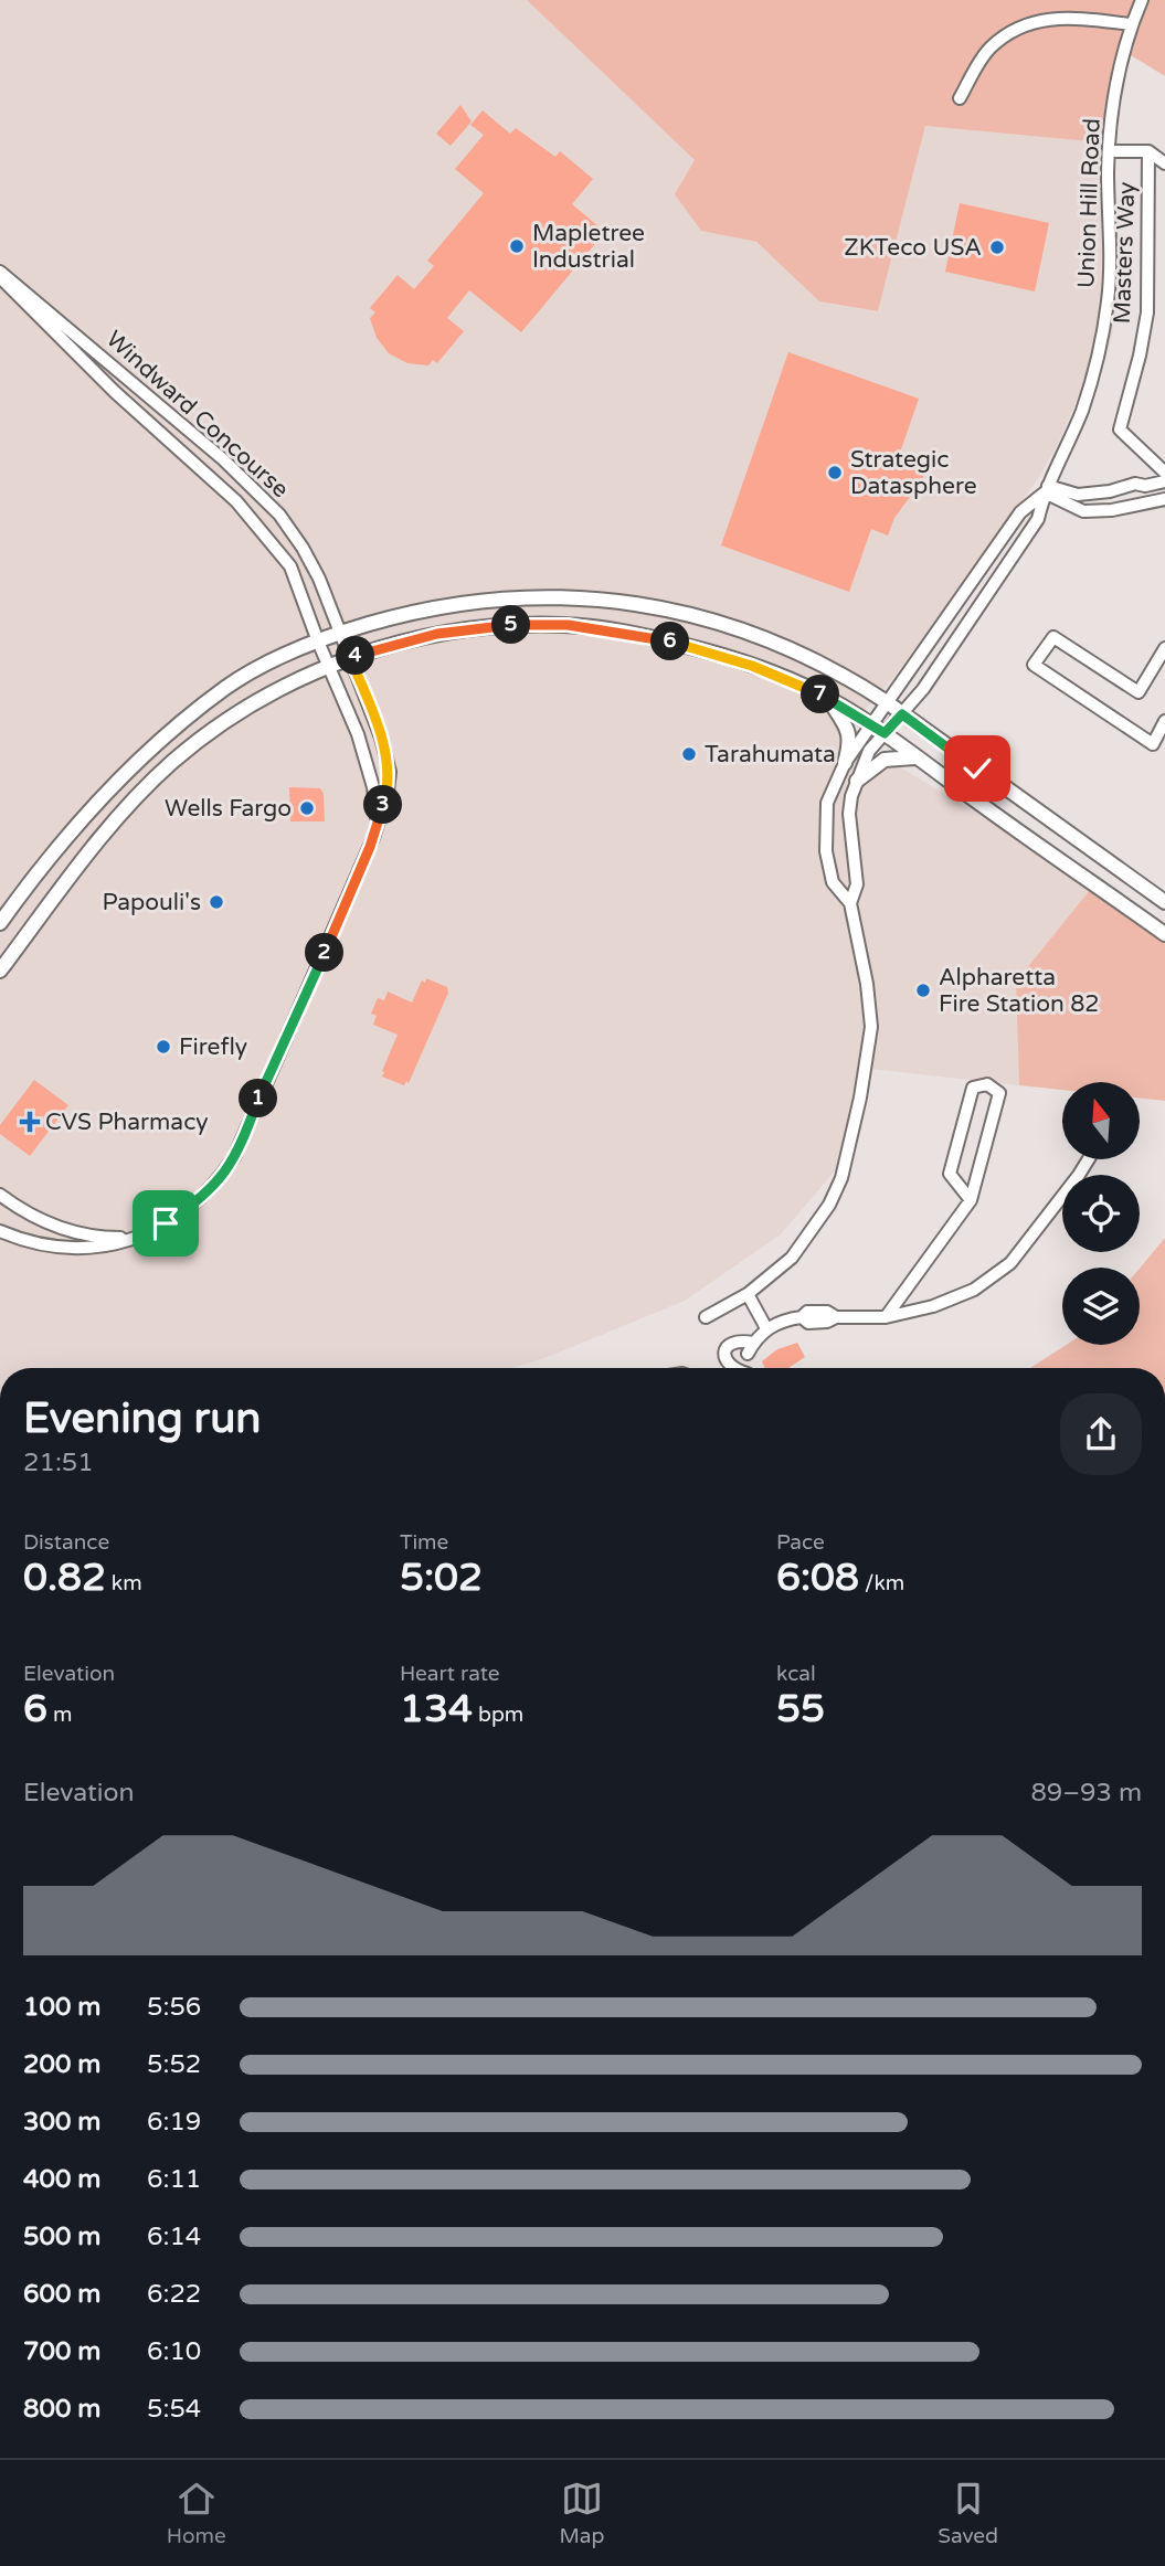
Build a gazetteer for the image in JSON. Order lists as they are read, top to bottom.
{
  "streets": {
    "street": ["Union Hill Road", "Masters Way", "Windward Concourse"]
  },
  "crossings": [
    ["Union Hill Road", "Masters Way"]
  ],
  "places": {
    "other": [
      "Mapletree Industrial",
      "ZKTeco USA",
      "Strategic Datasphere",
      "Tarahumata",
      "Wells Fargo",
      "Papouli's",
      "Alpharetta Fire Station 82",
      "Firefly"
    ],
    "health": ["CVS Pharmacy"]
  },
  "north": "top",
  "page": {
    "pins": [
      "5",
      "6",
      "4",
      "7",
      "3",
      "2",
      "1"
    ],
    "heading": ["Evening run", "21:51"],
    "stats": [
      ["Distance", "0.82 km"],
      ["Time", "5:02"],
      ["Pace", "6:08 /km"],
      ["Elevation", "6 m"],
      ["Heart rate", "134 bpm"],
      ["kcal", "55"]
    ],
    "chart": ["Elevation", "89–93 m"],
    "list": [
      {
        "name": "100 m",
        "note": "5:56"
      },
      {
        "name": "200 m",
        "note": "5:52"
      },
      {
        "name": "300 m",
        "note": "6:19"
      },
      {
        "name": "400 m",
        "note": "6:11"
      },
      {
        "name": "500 m",
        "note": "6:14"
      },
      {
        "name": "600 m",
        "note": "6:22"
      },
      {
        "name": "700 m",
        "note": "6:10"
      },
      {
        "name": "800 m",
        "note": "5:54"
      }
    ],
    "tabs": ["Home", "Map", "Saved"]
  }
}
